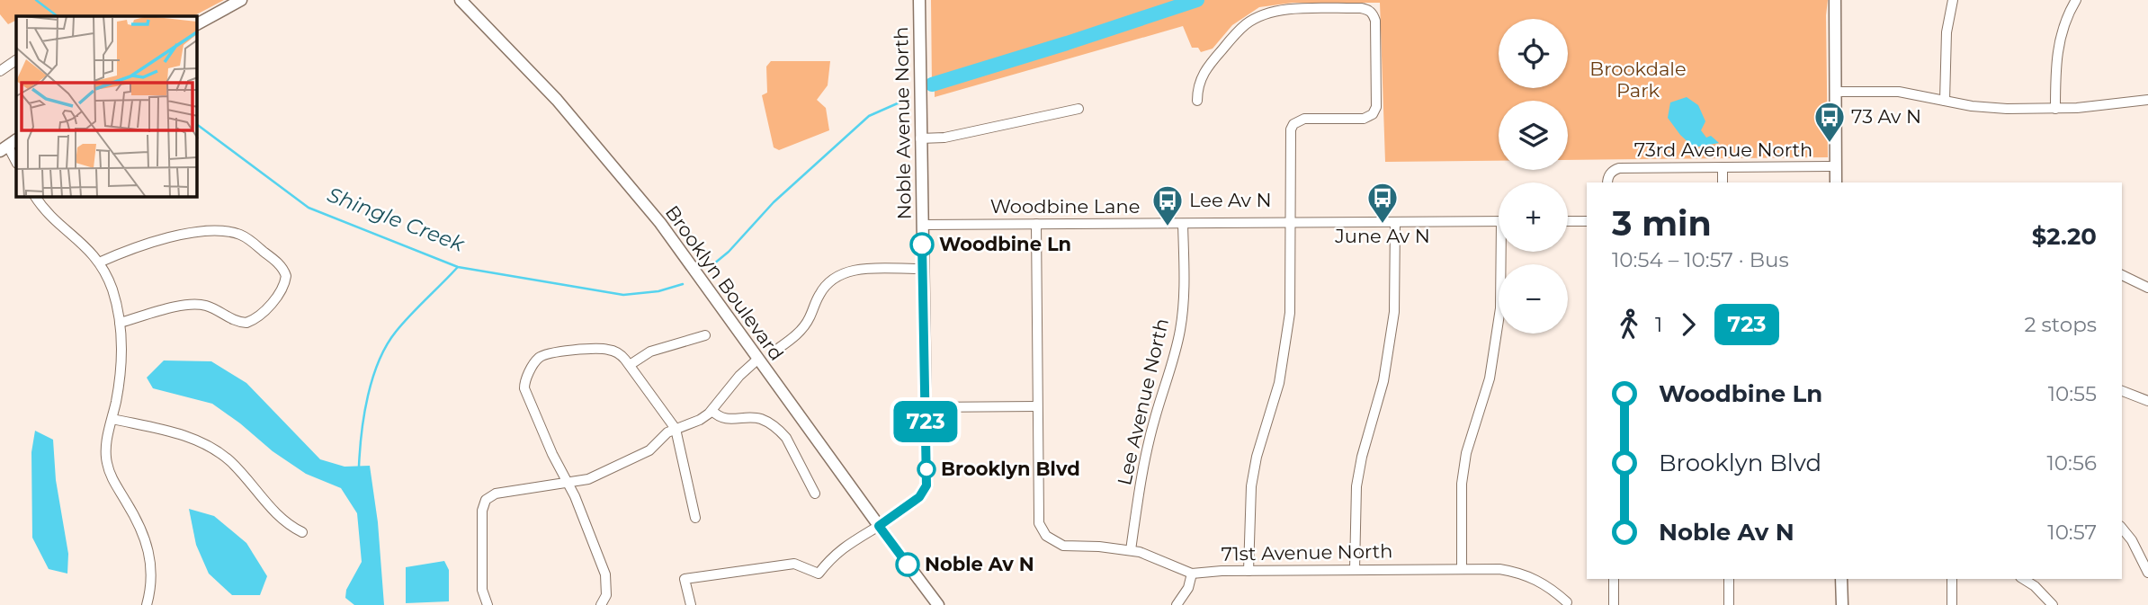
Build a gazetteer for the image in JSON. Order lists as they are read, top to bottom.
{
  "streets": {
    "street": [
      "Noble Avenue North",
      "73rd Avenue North",
      "Woodbine Lane",
      "Brooklyn Boulevard",
      "Lee Avenue North",
      "71st Avenue North"
    ]
  },
  "crossings": [
    ["Noble Avenue North", "Woodbine Lane"],
    ["Noble Avenue North", "Brooklyn Boulevard"],
    ["Woodbine Lane", "Lee Avenue North"],
    ["Lee Avenue North", "71st Avenue North"]
  ],
  "water": ["Shingle Creek"],
  "parks": ["Brookdale Park"],
  "places": {
    "bus stop": ["73 Av N", "June Av N", "Lee Av N"],
    "other": ["Woodbine Ln", "Brooklyn Blvd", "Noble Av N"]
  },
  "lines": ["bus line 723"],
  "page": {
    "on_map": "723",
    "map_buttons": ["+", "−"],
    "heading": ["3 min", "10:54 – 10:57 · Bus", "$2.20"],
    "legs": ["1", "723", "2 stops"],
    "list": [
      {
        "name": "Woodbine Ln",
        "value": "10:55"
      },
      {
        "name": "Brooklyn Blvd",
        "value": "10:56"
      },
      {
        "name": "Noble Av N",
        "value": "10:57"
      }
    ]
  }
}
